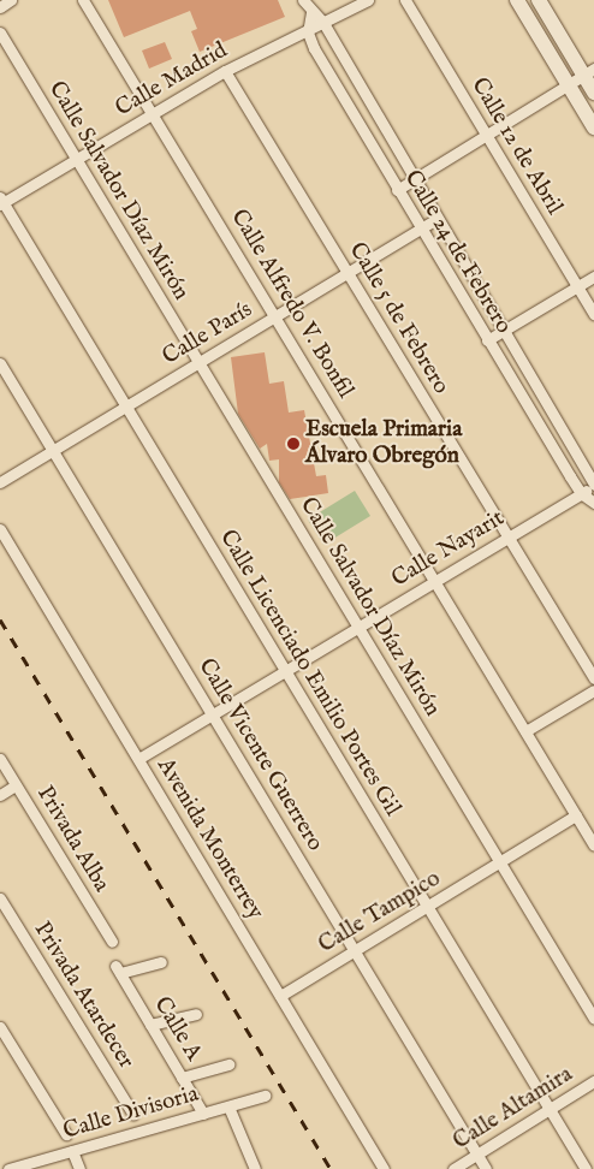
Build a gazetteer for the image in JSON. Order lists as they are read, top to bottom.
{
  "streets": {
    "street": [
      "Calle Madrid",
      "Calle 12 de Abril",
      "Calle Salvador Díaz Mirón",
      "Calle 24 de Febrero",
      "Calle Alfredo V. Bonfil",
      "Calle 5 de Febrero",
      "Calle París",
      "Calle Nayarit",
      "Calle Licenciado Emilio Portes Gil",
      "Calle Vicente Guerrero",
      "Privada Alba",
      "Avenida Monterrey",
      "Calle Tampico",
      "Privada Atardecer",
      "Calle A",
      "Calle Altamira",
      "Calle Divisoria"
    ]
  },
  "crossings": [
    ["Calle Madrid", "Calle Salvador Díaz Mirón"],
    ["Calle Madrid", "Calle 24 de Febrero"],
    ["Calle Madrid", "Calle Alfredo V. Bonfil"],
    ["Calle Madrid", "Calle 5 de Febrero"],
    ["Calle Madrid", "Calle Licenciado Emilio Portes Gil"],
    ["Calle Salvador Díaz Mirón", "Calle París"],
    ["Calle Salvador Díaz Mirón", "Calle Nayarit"],
    ["Calle Salvador Díaz Mirón", "Calle Tampico"],
    ["Calle 24 de Febrero", "Calle París"],
    ["Calle 24 de Febrero", "Calle Nayarit"],
    ["Calle Alfredo V. Bonfil", "Calle París"],
    ["Calle Alfredo V. Bonfil", "Calle Nayarit"],
    ["Calle Alfredo V. Bonfil", "Calle Tampico"],
    ["Calle 5 de Febrero", "Calle París"],
    ["Calle 5 de Febrero", "Calle Nayarit"],
    ["Calle París", "Calle Licenciado Emilio Portes Gil"],
    ["Calle París", "Calle Vicente Guerrero"],
    ["Calle Nayarit", "Calle Licenciado Emilio Portes Gil"],
    ["Calle Nayarit", "Calle Vicente Guerrero"],
    ["Calle Nayarit", "Avenida Monterrey"],
    ["Calle Licenciado Emilio Portes Gil", "Calle Tampico"],
    ["Calle Licenciado Emilio Portes Gil", "Calle Altamira"],
    ["Calle Vicente Guerrero", "Calle Tampico"],
    ["Calle Vicente Guerrero", "Calle Altamira"],
    ["Avenida Monterrey", "Calle Tampico"],
    ["Calle A", "Calle Divisoria"]
  ],
  "places": ["Escuela Primaria Álvaro Obregón"]
}
